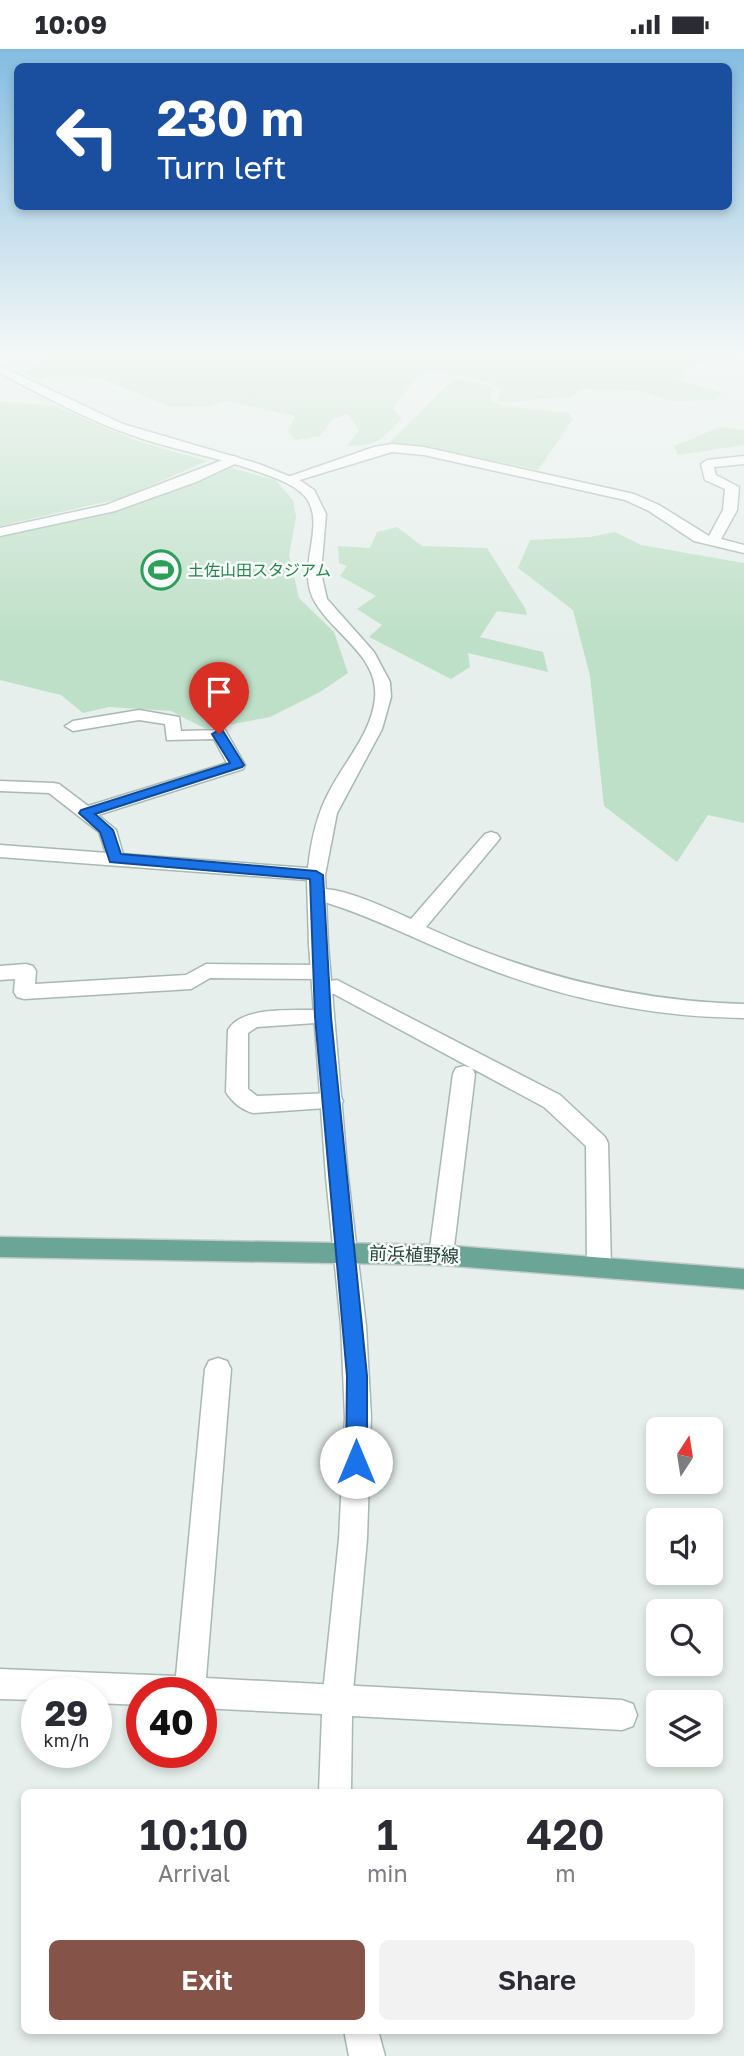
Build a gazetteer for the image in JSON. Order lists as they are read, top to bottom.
{
  "streets": {
    "main road": ["前浜植野線"]
  },
  "places": {
    "sports": ["土佐山田スタジアム"]
  },
  "north": "top",
  "page": {
    "status": "10:09",
    "turn": ["230 m", "Turn left"],
    "speed": "29 km/h",
    "limit": "40",
    "eta": [
      "10:10",
      "Arrival",
      "1",
      "min",
      "420",
      "m"
    ],
    "buttons": ["Exit", "Share"]
  }
}
